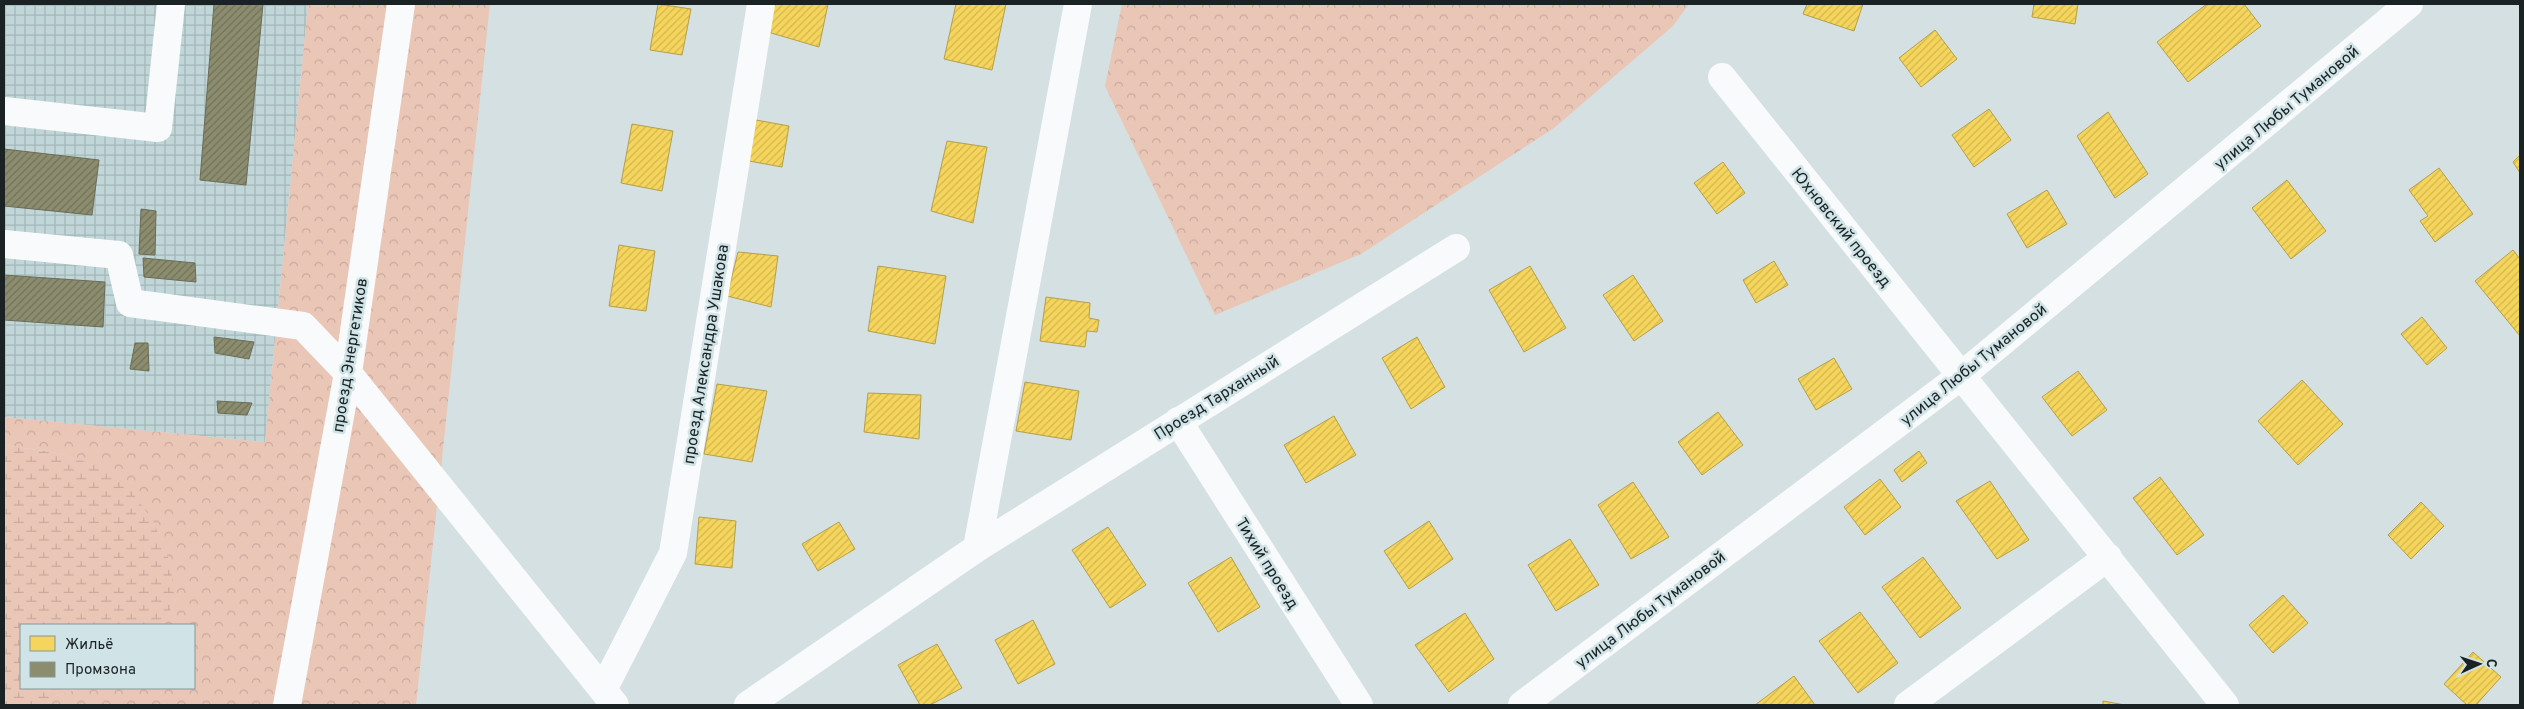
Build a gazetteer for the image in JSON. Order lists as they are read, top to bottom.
{
  "streets": {
    "street": [
      "улица Любы Тумановой",
      "Юхновский проезд",
      "проезд Александра Ушакова",
      "проезд Энергетиков",
      "Проезд Тарханный",
      "Тихий проезд"
    ]
  },
  "crossings": [
    ["улица Любы Тумановой", "Юхновский проезд"],
    ["Проезд Тарханный", "Тихий проезд"]
  ],
  "legend": ["Жильё", "Промзона"],
  "north": "right"
}
